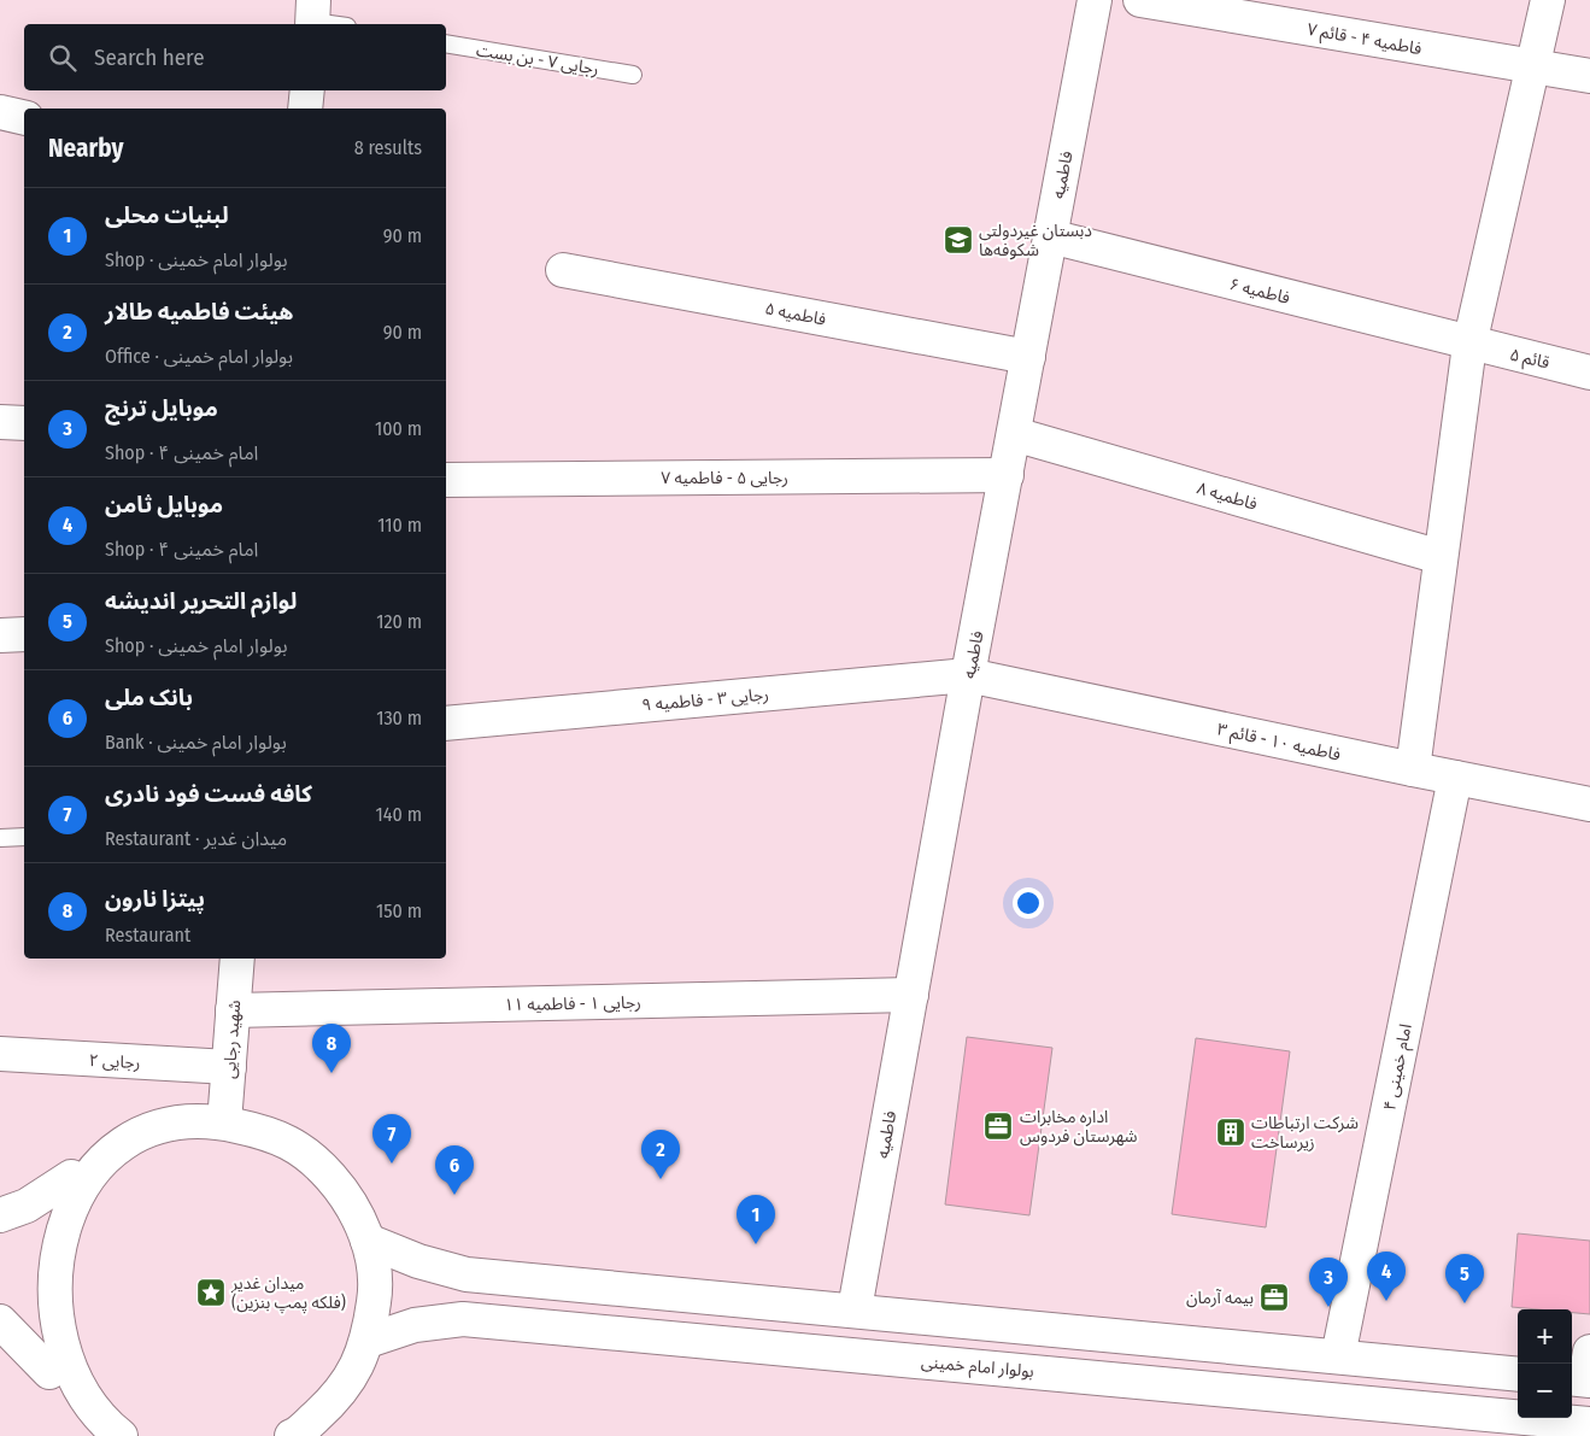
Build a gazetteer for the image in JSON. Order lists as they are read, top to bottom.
{
  "streets": {
    "street": [
      "فاطمیه ۴ - قائم ۷",
      "فاطمیه",
      "فاطمیه ۶",
      "فاطمیه ۵",
      "قائم ۵",
      "رجایی ۵ - فاطمیه ۷",
      "فاطمیه ۸",
      "رجایی ۳ - فاطمیه ۹",
      "فاطمیه ۱۰ - قائم ۳",
      "رجایی ۱ - فاطمیه ۱۱",
      "شهید رجایی",
      "رجایی ۲",
      "امام خمینی ۴",
      "بولوار امام خمینی"
    ],
    "lane": ["رجایی ۷ - بن بست"]
  },
  "crossings": [
    ["فاطمیه", "فاطمیه ۶"],
    ["فاطمیه", "فاطمیه ۵"],
    ["فاطمیه", "رجایی ۵ - فاطمیه ۷"],
    ["فاطمیه", "فاطمیه ۸"],
    ["فاطمیه", "رجایی ۳ - فاطمیه ۹"],
    ["فاطمیه", "فاطمیه ۱۰ - قائم ۳"],
    ["فاطمیه", "رجایی ۱ - فاطمیه ۱۱"],
    ["فاطمیه ۶", "قائم ۵"],
    ["رجایی ۳ - فاطمیه ۹", "فاطمیه ۱۰ - قائم ۳"],
    ["فاطمیه ۱۰ - قائم ۳", "امام خمینی ۴"],
    ["رجایی ۱ - فاطمیه ۱۱", "شهید رجایی"],
    ["شهید رجایی", "رجایی ۲"]
  ],
  "places": {
    "school or university": ["دبستان غیردولتی شکوفه‌ها"],
    "office": ["اداره مخابرات شهرستان فردوس", "بیمه آرمان"],
    "building": ["شرکت ارتباطات زیرساخت"],
    "place": ["میدان غدیر (فلکه پمپ بنزین)"]
  },
  "page": {
    "search": "Search here",
    "heading": ["Nearby", "8 results"],
    "list": [
      {
        "mark": "1",
        "name": "لبنیات محلی",
        "note": "Shop · بولوار امام خمینی",
        "value": "90 m"
      },
      {
        "mark": "2",
        "name": "هيئت فاطمیه طالار",
        "note": "Office · بولوار امام خمینی",
        "value": "90 m"
      },
      {
        "mark": "3",
        "name": "موبایل ترنج",
        "note": "Shop · امام خمینی ۴",
        "value": "100 m"
      },
      {
        "mark": "4",
        "name": "موبایل ثامن",
        "note": "Shop · امام خمینی ۴",
        "value": "110 m"
      },
      {
        "mark": "5",
        "name": "لوازم التحریر اندیشه",
        "note": "Shop · بولوار امام خمینی",
        "value": "120 m"
      },
      {
        "mark": "6",
        "name": "بانک ملی",
        "note": "Bank · بولوار امام خمینی",
        "value": "130 m"
      },
      {
        "mark": "7",
        "name": "کافه فست فود نادری",
        "note": "Restaurant · میدان غدیر",
        "value": "140 m"
      },
      {
        "mark": "8",
        "name": "پیتزا نارون",
        "note": "Restaurant",
        "value": "150 m"
      }
    ],
    "pins": [
      "8",
      "7",
      "2",
      "6",
      "1",
      "4",
      "5",
      "3"
    ],
    "map_buttons": ["+", "−"]
  }
}
